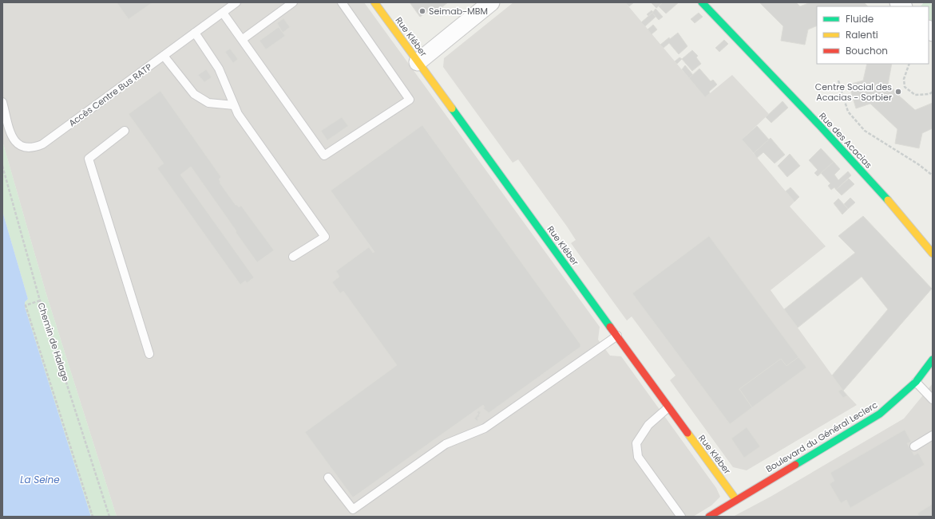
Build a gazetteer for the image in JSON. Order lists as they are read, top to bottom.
{
  "streets": {
    "street": ["Rue Kléber", "Rue des Acacias", "Boulevard du Général Leclerc"],
    "lane": ["Accès Centre Bus RATP"],
    "path": ["Chemin de Halage"]
  },
  "crossings": [
    ["Rue Kléber", "Boulevard du Général Leclerc"]
  ],
  "water": ["La Seine"],
  "places": ["Seimab-MBM", "Centre Social des Acacias - Sorbier"],
  "legend": ["Fluide", "Ralenti", "Bouchon"]
}
